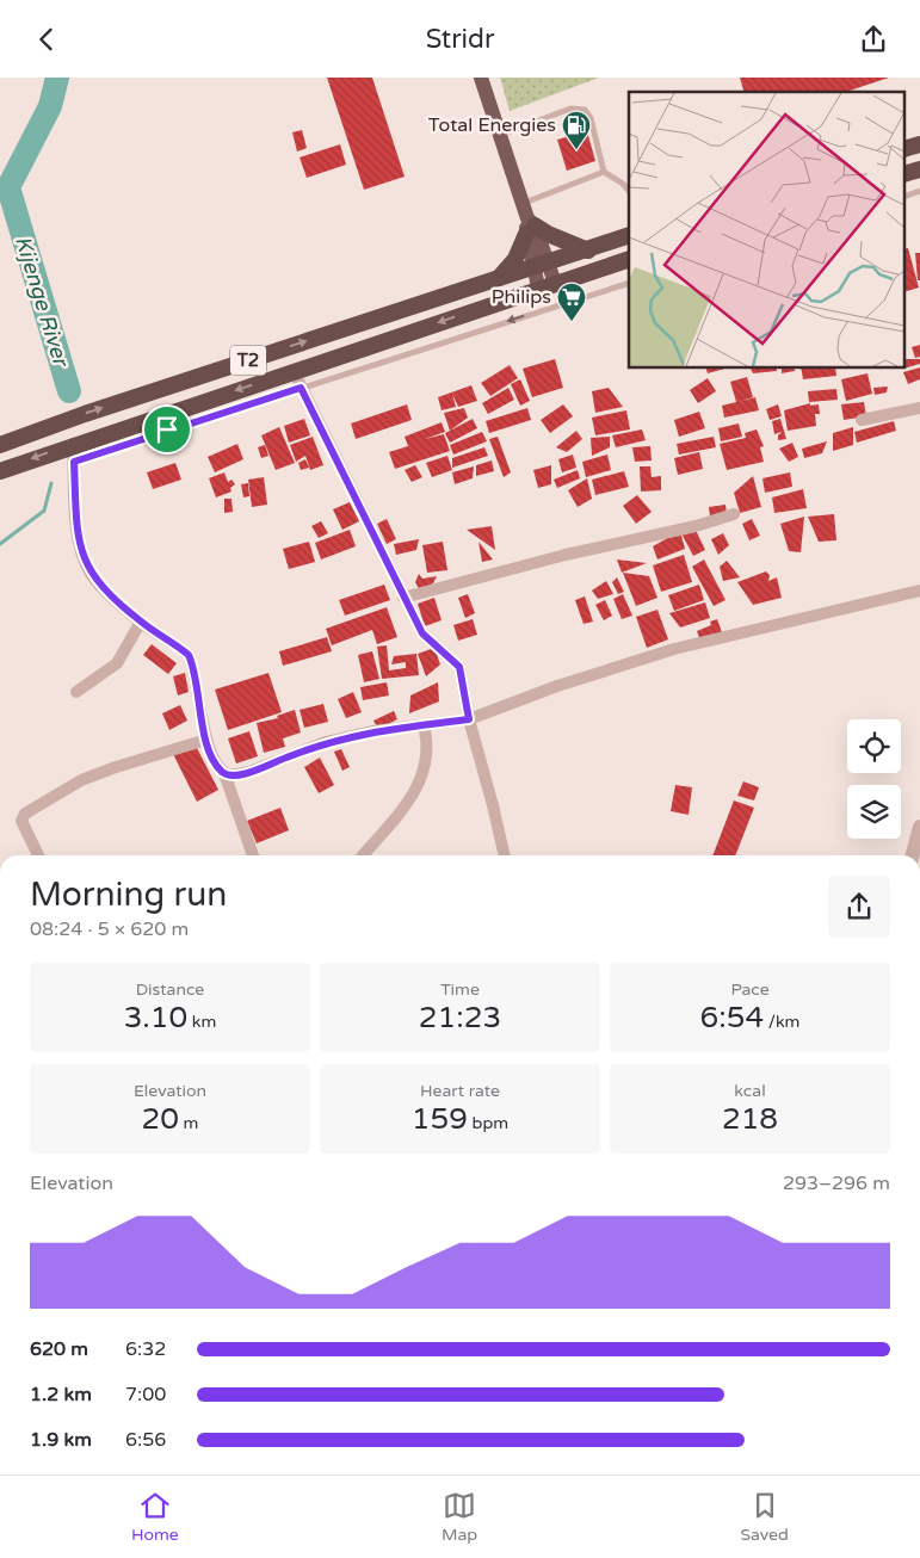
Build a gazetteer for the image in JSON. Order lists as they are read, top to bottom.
{
  "streets": {
    "highway": ["T2"]
  },
  "water": ["Kijenge River"],
  "places": {
    "fuel station": ["Total Energies"],
    "supermarket": ["Philips"]
  },
  "page": {
    "header": "Stridr",
    "heading": ["Morning run", "08:24 · 5 × 620 m"],
    "stats": [
      ["Distance", "3.10 km"],
      ["Time", "21:23"],
      ["Pace", "6:54 /km"],
      ["Elevation", "20 m"],
      ["Heart rate", "159 bpm"],
      ["kcal", "218"]
    ],
    "chart": ["Elevation", "293–296 m"],
    "list": [
      {
        "name": "620 m",
        "note": "6:32"
      },
      {
        "name": "1.2 km",
        "note": "7:00"
      },
      {
        "name": "1.9 km",
        "note": "6:56"
      }
    ],
    "tabs": ["Home", "Map", "Saved"]
  }
}
